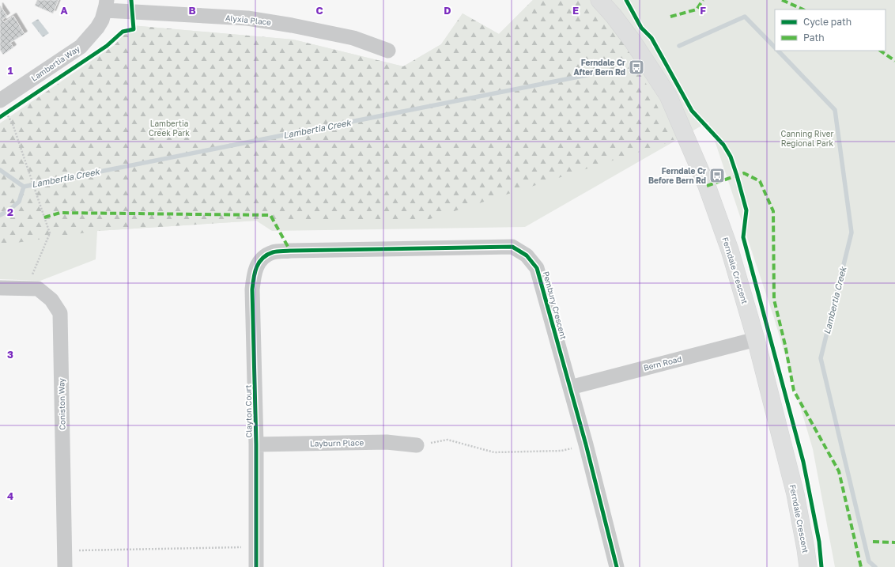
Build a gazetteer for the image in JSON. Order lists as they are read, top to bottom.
{
  "streets": {
    "street": [
      "Alyxia Place",
      "Lambertia Way",
      "Ferndale Crescent",
      "Pembury Crescent",
      "Bern Road",
      "Coniston Way",
      "Clayton Court",
      "Layburn Place"
    ]
  },
  "crossings": [
    ["Alyxia Place", "Lambertia Way"],
    ["Ferndale Crescent", "Bern Road"],
    ["Pembury Crescent", "Bern Road"],
    ["Pembury Crescent", "Clayton Court"],
    ["Clayton Court", "Layburn Place"]
  ],
  "water": ["Lambertia Creek"],
  "parks": ["Lambertia Creek Park", "Canning River Regional Park"],
  "places": {
    "bus stop": ["Ferndale Cr After Bern Rd", "Ferndale Cr Before Bern Rd"]
  },
  "legend": ["Cycle path", "Path"],
  "grid": {
    "columns": [
      "A",
      "B",
      "C",
      "D",
      "E",
      "F"
    ],
    "rows": [
      "1",
      "2",
      "3",
      "4"
    ]
  }
}
